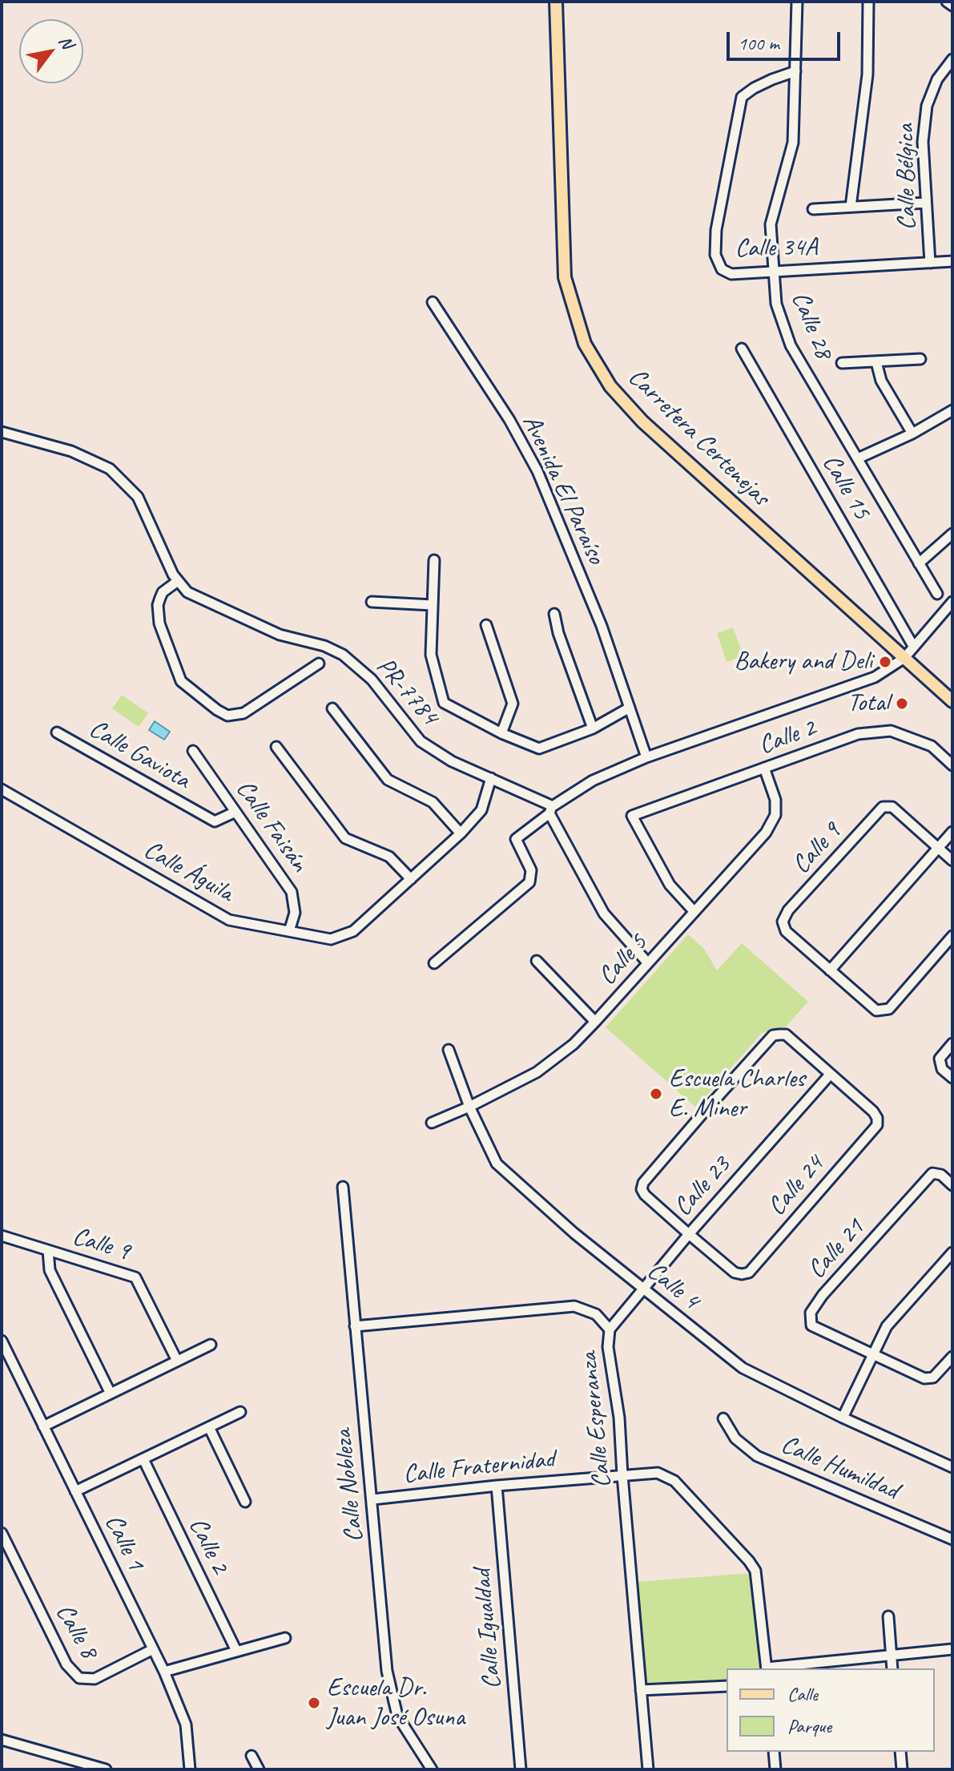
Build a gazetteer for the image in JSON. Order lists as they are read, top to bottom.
{
  "streets": {
    "main road": ["Carretera Certenejas"],
    "street": [
      "Calle Bélgica",
      "Calle 34A",
      "Calle 28",
      "Calle 15",
      "Avenida El Paraíso",
      "PR-7784",
      "Calle 2",
      "Calle Gaviota",
      "Calle Faisán",
      "Calle 9",
      "Calle Águila",
      "Calle 5",
      "Calle 24",
      "Calle 23",
      "Calle 21",
      "Calle 4",
      "Calle Esperanza",
      "Calle Fraternidad",
      "Calle Humildad",
      "Calle Nobleza",
      "Calle 1",
      "Calle Igualdad",
      "Calle 8"
    ]
  },
  "crossings": [
    ["Calle Bélgica", "Calle 34A"],
    ["Calle 34A", "Calle 28"],
    ["PR-7784", "Calle Águila"],
    ["Calle 2", "Calle 5"],
    ["Calle Gaviota", "Calle Faisán"],
    ["Calle Faisán", "Calle Águila"],
    ["Calle 5", "Calle 4"],
    ["Calle 24", "Calle 23"],
    ["Calle 23", "Calle 4"],
    ["Calle 23", "Calle Esperanza"],
    ["Calle Esperanza", "Calle Fraternidad"],
    ["Calle Esperanza", "Calle Nobleza"],
    ["Calle Fraternidad", "Calle Nobleza"],
    ["Calle Fraternidad", "Calle Igualdad"],
    ["Calle 1", "Calle 8"]
  ],
  "places": [
    "Bakery and Deli",
    "Total",
    "Escuela Charles E. Miner",
    "Escuela Dr. Juan José Osuna"
  ],
  "legend": ["Calle", "Parque"],
  "scale_bar": "100 m",
  "north": "top right"
}
